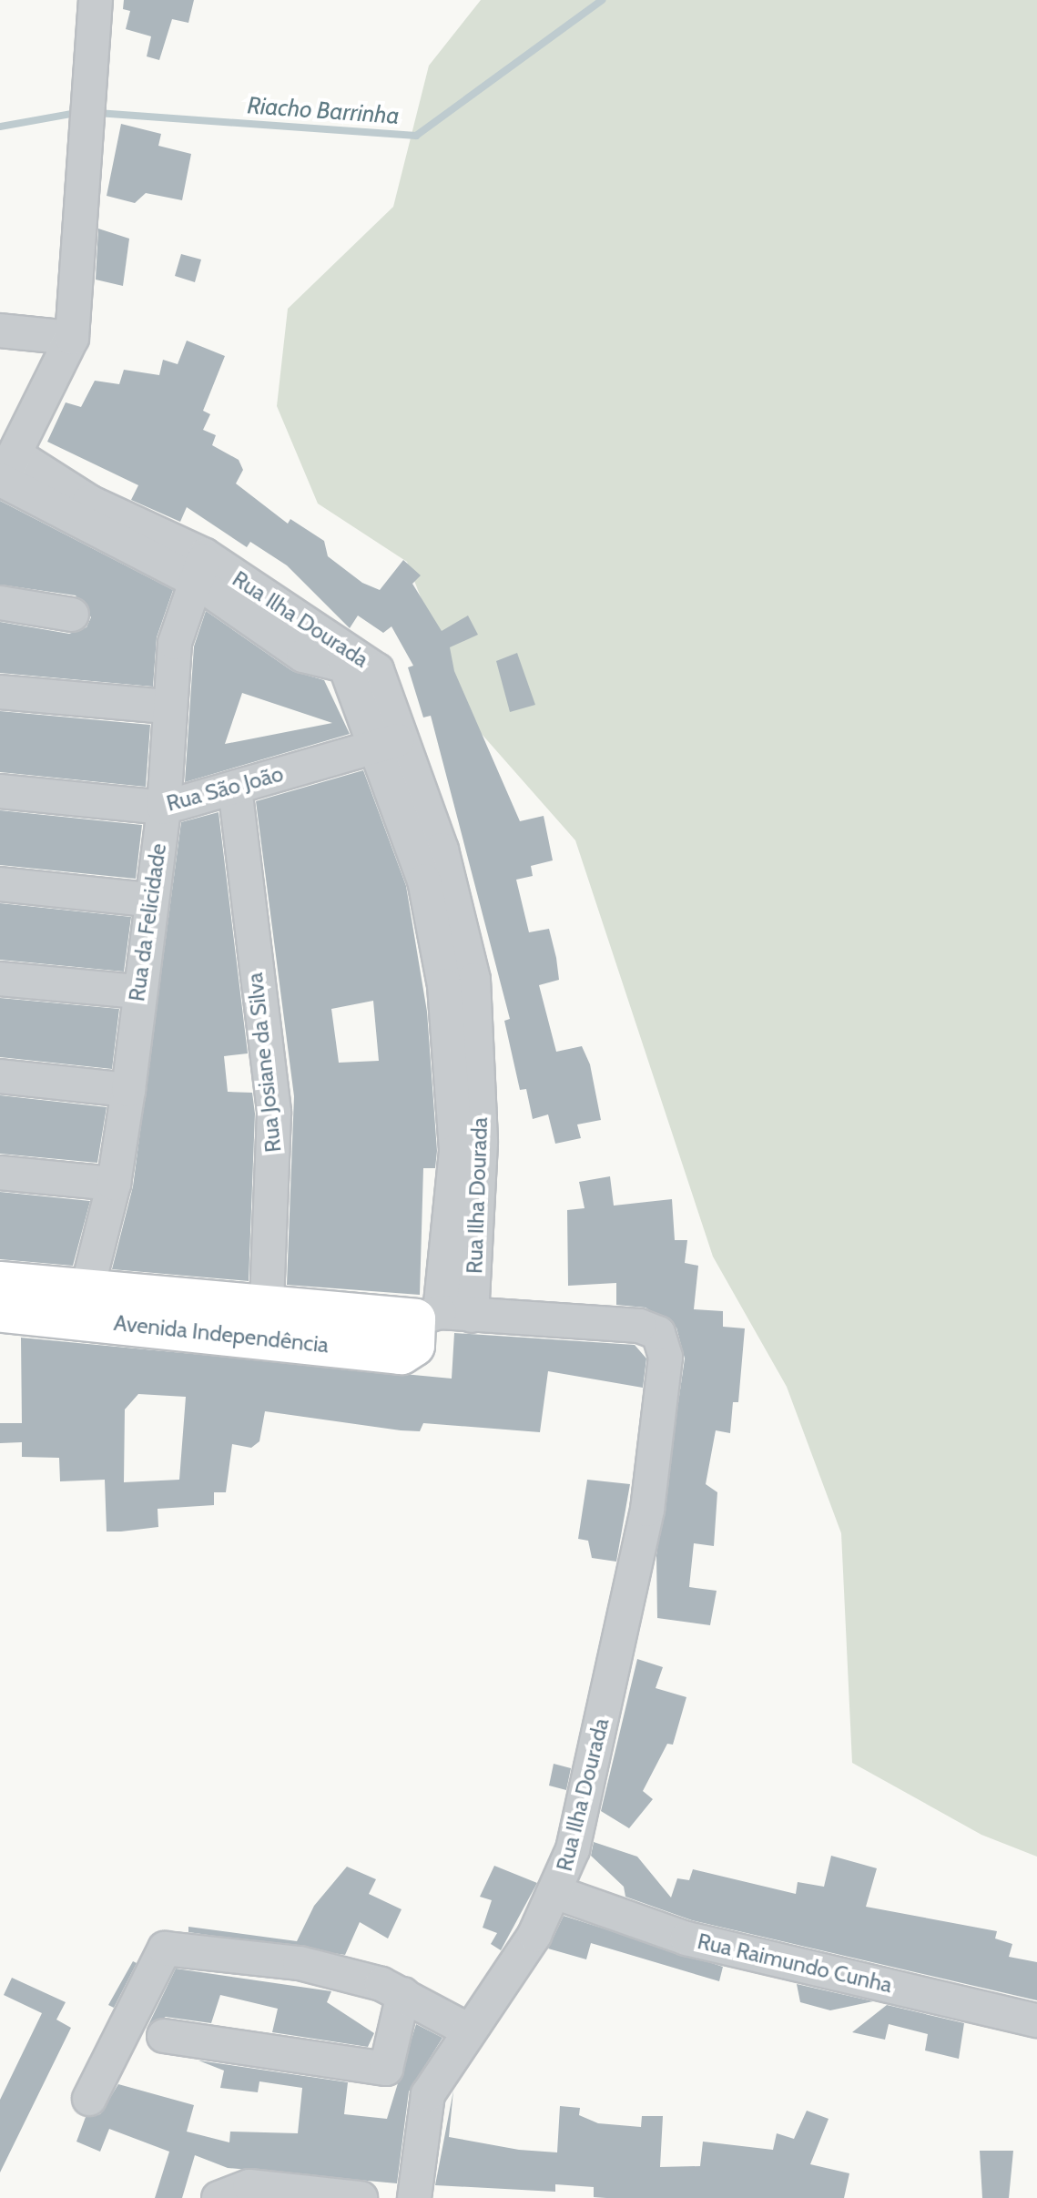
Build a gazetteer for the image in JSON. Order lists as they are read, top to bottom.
{
  "streets": {
    "main road": ["Avenida Independência"],
    "street": [
      "Rua Ilha Dourada",
      "Rua São João",
      "Rua da Felicidade",
      "Rua Josiane da Silva",
      "Rua Raimundo Cunha"
    ]
  },
  "crossings": [
    ["Rua Ilha Dourada", "Rua São João"],
    ["Rua Ilha Dourada", "Rua da Felicidade"],
    ["Rua Ilha Dourada", "Avenida Independência"],
    ["Rua Ilha Dourada", "Rua Raimundo Cunha"],
    ["Rua São João", "Rua da Felicidade"],
    ["Rua São João", "Rua Josiane da Silva"],
    ["Rua da Felicidade", "Avenida Independência"],
    ["Rua Josiane da Silva", "Avenida Independência"]
  ],
  "water": ["Riacho Barrinha"]
}
